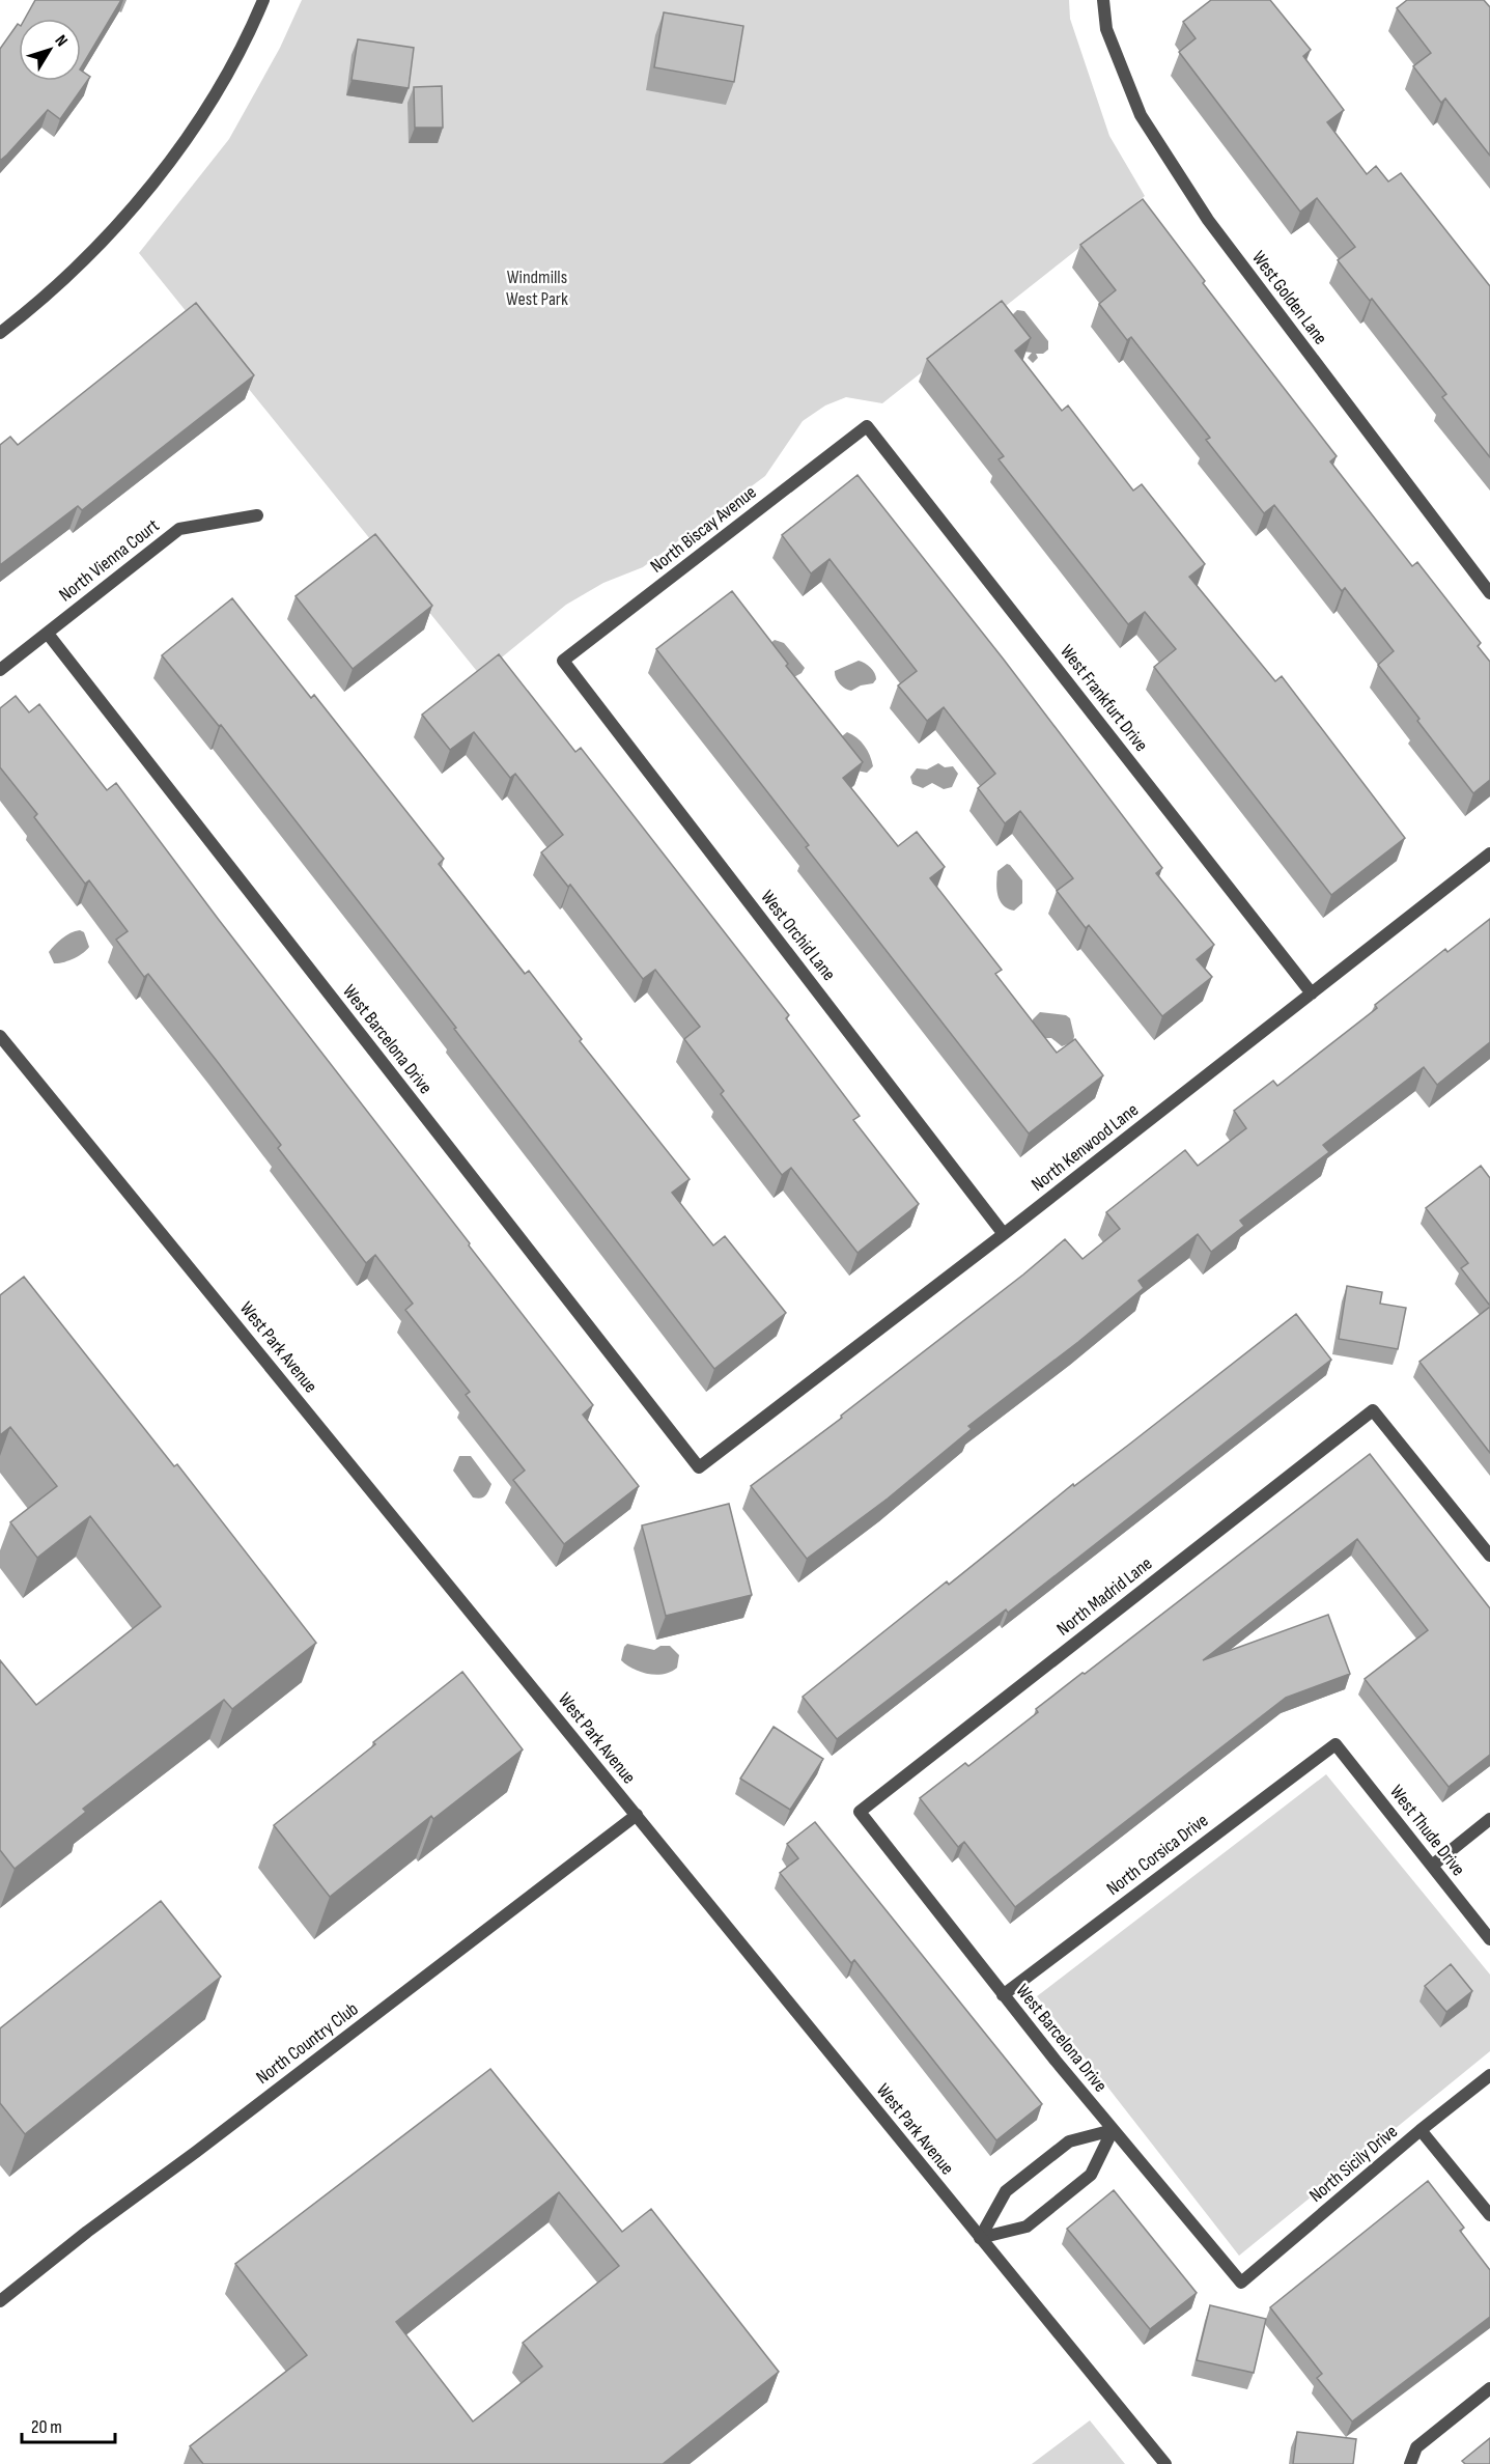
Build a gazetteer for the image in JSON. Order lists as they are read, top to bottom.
{
  "streets": {
    "street": [
      "West Golden Lane",
      "North Biscay Avenue",
      "North Vienna Court",
      "West Frankfurt Drive",
      "West Orchid Lane",
      "West Barcelona Drive",
      "North Kenwood Lane",
      "West Park Avenue",
      "North Madrid Lane",
      "West Thude Drive",
      "North Corsica Drive",
      "North Country Club",
      "North Sicily Drive"
    ]
  },
  "crossings": [
    ["North Biscay Avenue", "West Frankfurt Drive"],
    ["North Biscay Avenue", "West Orchid Lane"],
    ["North Vienna Court", "West Barcelona Drive"],
    ["West Frankfurt Drive", "North Kenwood Lane"],
    ["West Orchid Lane", "North Kenwood Lane"],
    ["West Barcelona Drive", "North Kenwood Lane"],
    ["West Barcelona Drive", "North Madrid Lane"],
    ["West Barcelona Drive", "North Corsica Drive"],
    ["West Barcelona Drive", "North Sicily Drive"],
    ["West Park Avenue", "North Country Club"],
    ["West Thude Drive", "North Corsica Drive"]
  ],
  "parks": ["Windmills West Park"],
  "scale_bar": "20 m",
  "north": "top right"
}
